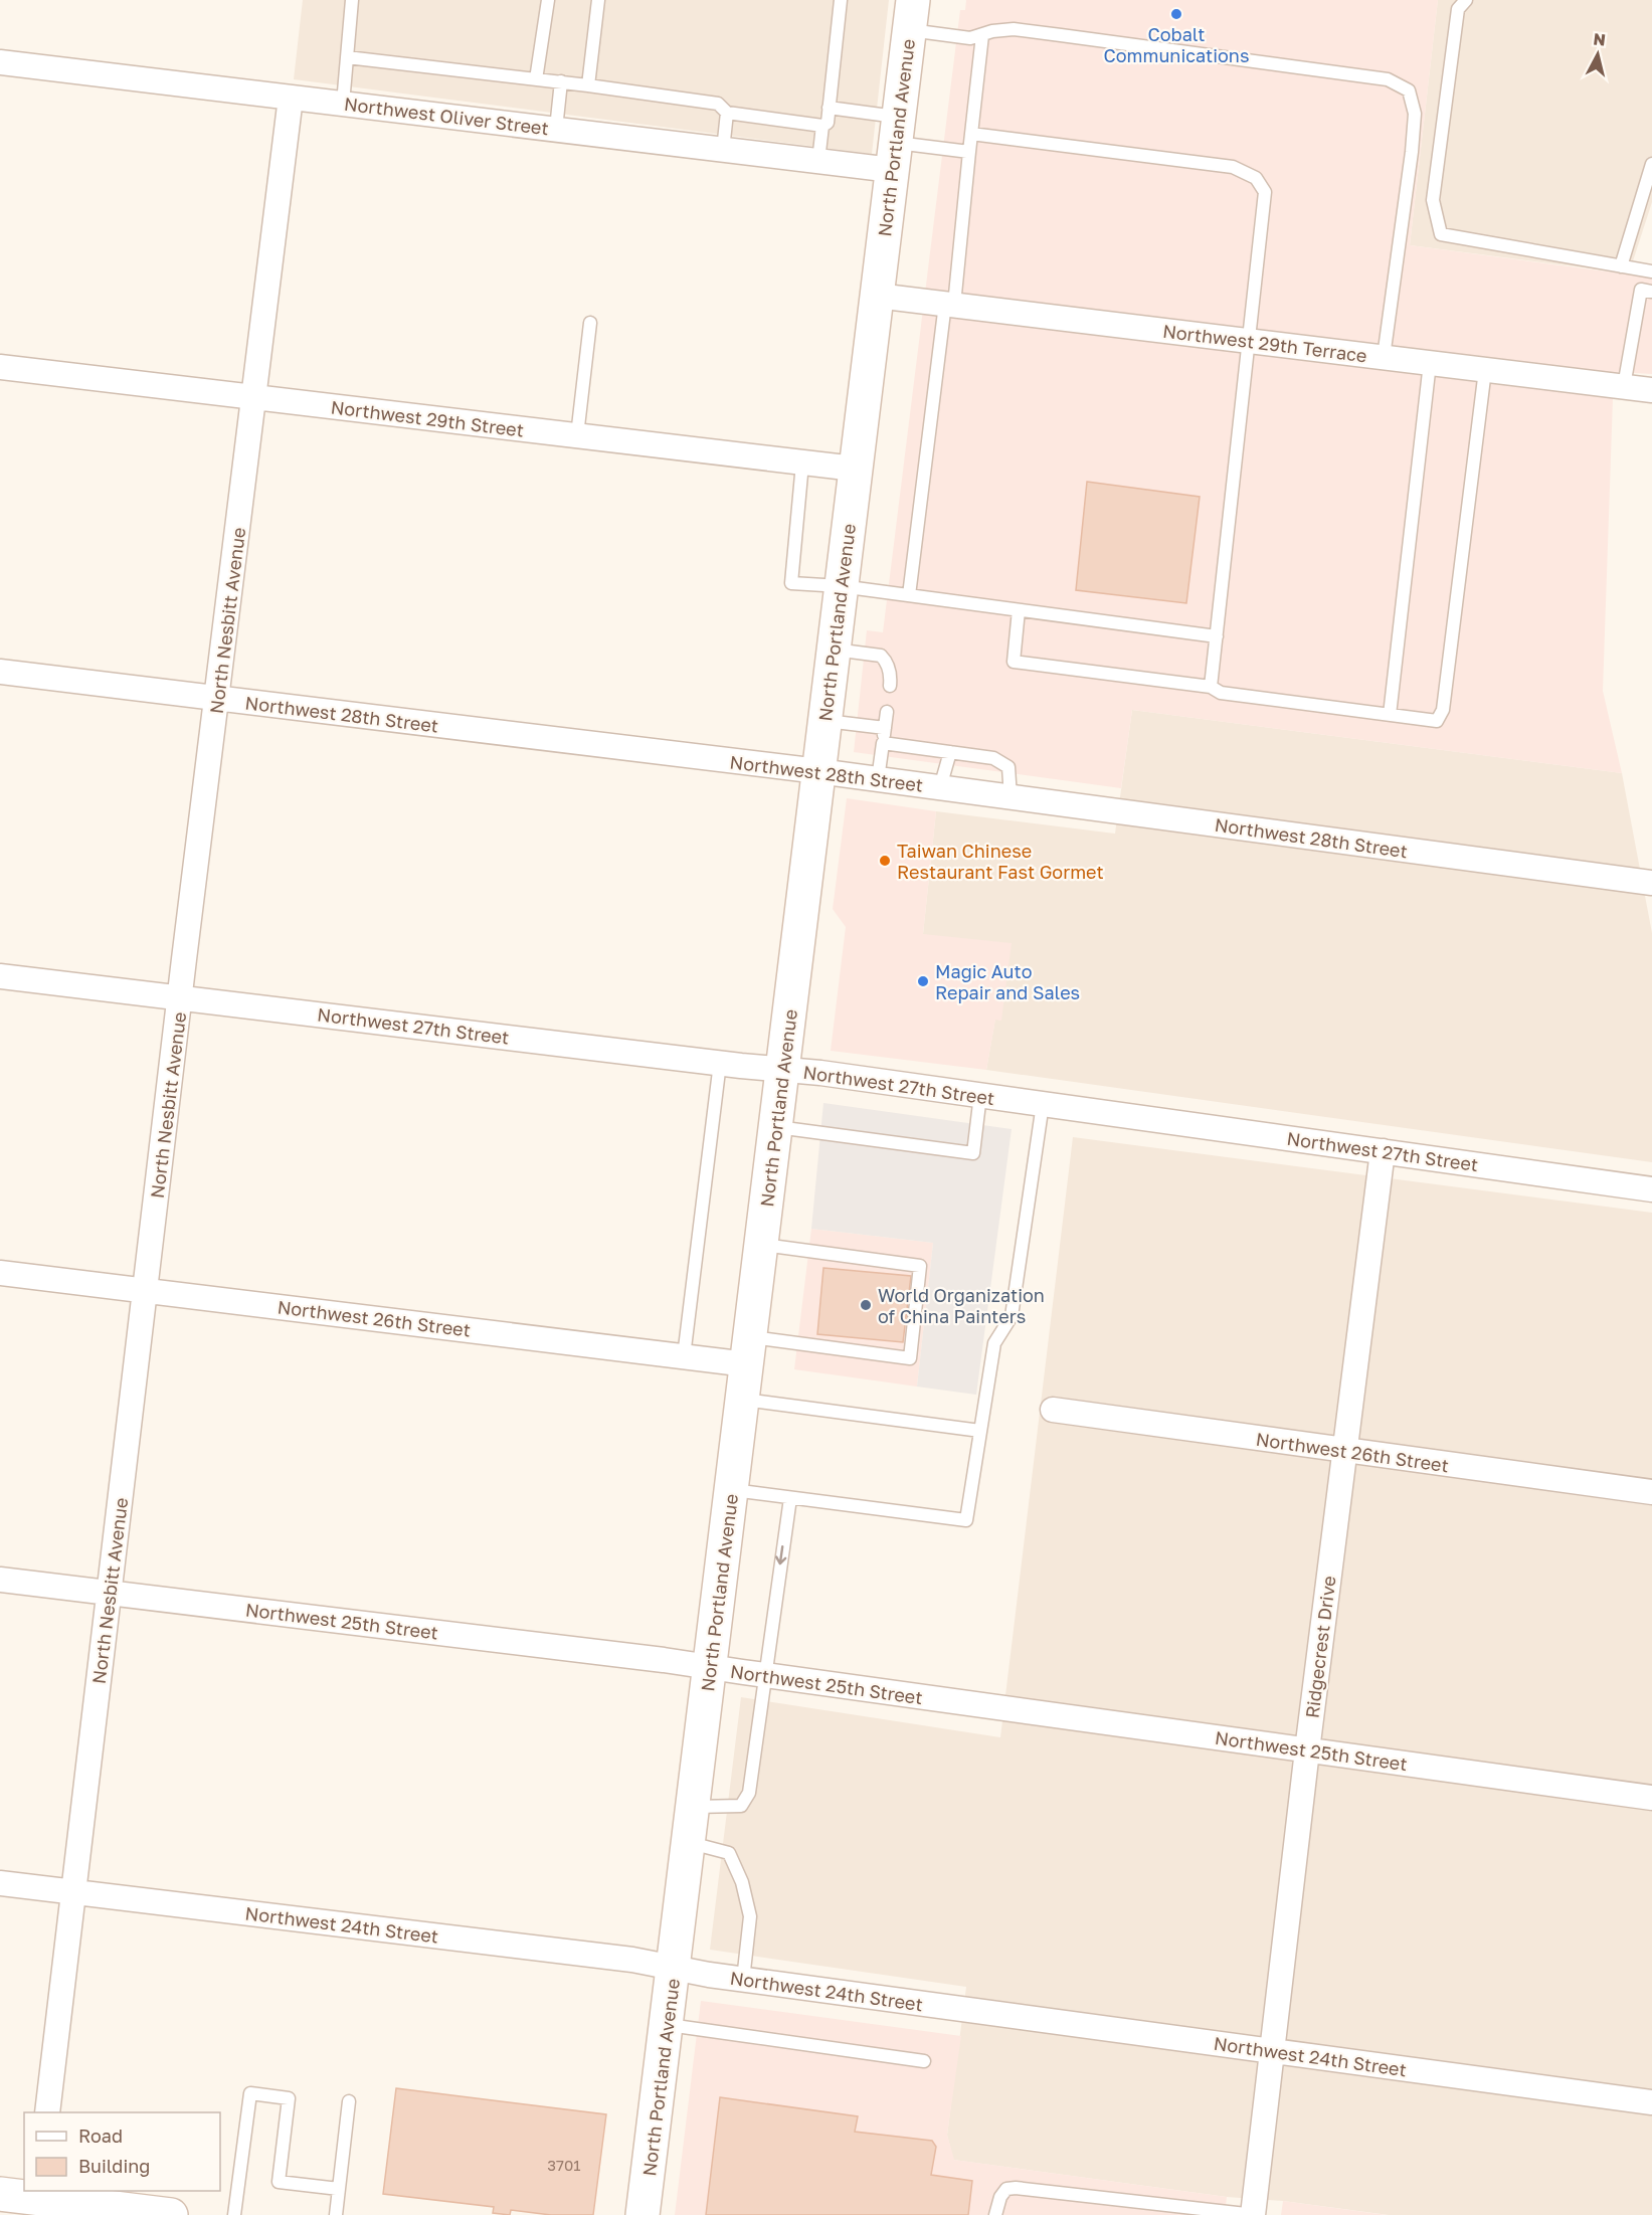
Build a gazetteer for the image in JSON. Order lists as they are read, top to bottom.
{
  "streets": {
    "main road": ["North Portland Avenue"],
    "street": [
      "Northwest Oliver Street",
      "Northwest 29th Terrace",
      "Northwest 29th Street",
      "North Nesbitt Avenue",
      "Northwest 28th Street",
      "Northwest 27th Street",
      "Northwest 26th Street",
      "Northwest 25th Street",
      "Ridgecrest Drive",
      "Northwest 24th Street"
    ]
  },
  "crossings": [
    ["Northwest Oliver Street", "North Portland Avenue"],
    ["Northwest Oliver Street", "North Nesbitt Avenue"],
    ["North Portland Avenue", "Northwest 29th Terrace"],
    ["North Portland Avenue", "Northwest 29th Street"],
    ["North Portland Avenue", "Northwest 28th Street"],
    ["North Portland Avenue", "Northwest 27th Street"],
    ["North Portland Avenue", "Northwest 26th Street"],
    ["North Portland Avenue", "Northwest 25th Street"],
    ["North Portland Avenue", "Northwest 24th Street"],
    ["Northwest 29th Street", "North Nesbitt Avenue"],
    ["North Nesbitt Avenue", "Northwest 28th Street"],
    ["North Nesbitt Avenue", "Northwest 27th Street"],
    ["North Nesbitt Avenue", "Northwest 26th Street"],
    ["North Nesbitt Avenue", "Northwest 25th Street"],
    ["North Nesbitt Avenue", "Northwest 24th Street"],
    ["Northwest 27th Street", "Ridgecrest Drive"],
    ["Northwest 26th Street", "Ridgecrest Drive"],
    ["Northwest 25th Street", "Ridgecrest Drive"],
    ["Ridgecrest Drive", "Northwest 24th Street"]
  ],
  "places": [
    "Cobalt Communications",
    "Taiwan Chinese Restaurant Fast Gormet",
    "Magic Auto Repair and Sales",
    "World Organization of China Painters"
  ],
  "house_numbers": ["3701"],
  "legend": ["Road", "Building"],
  "north": "top"
}
